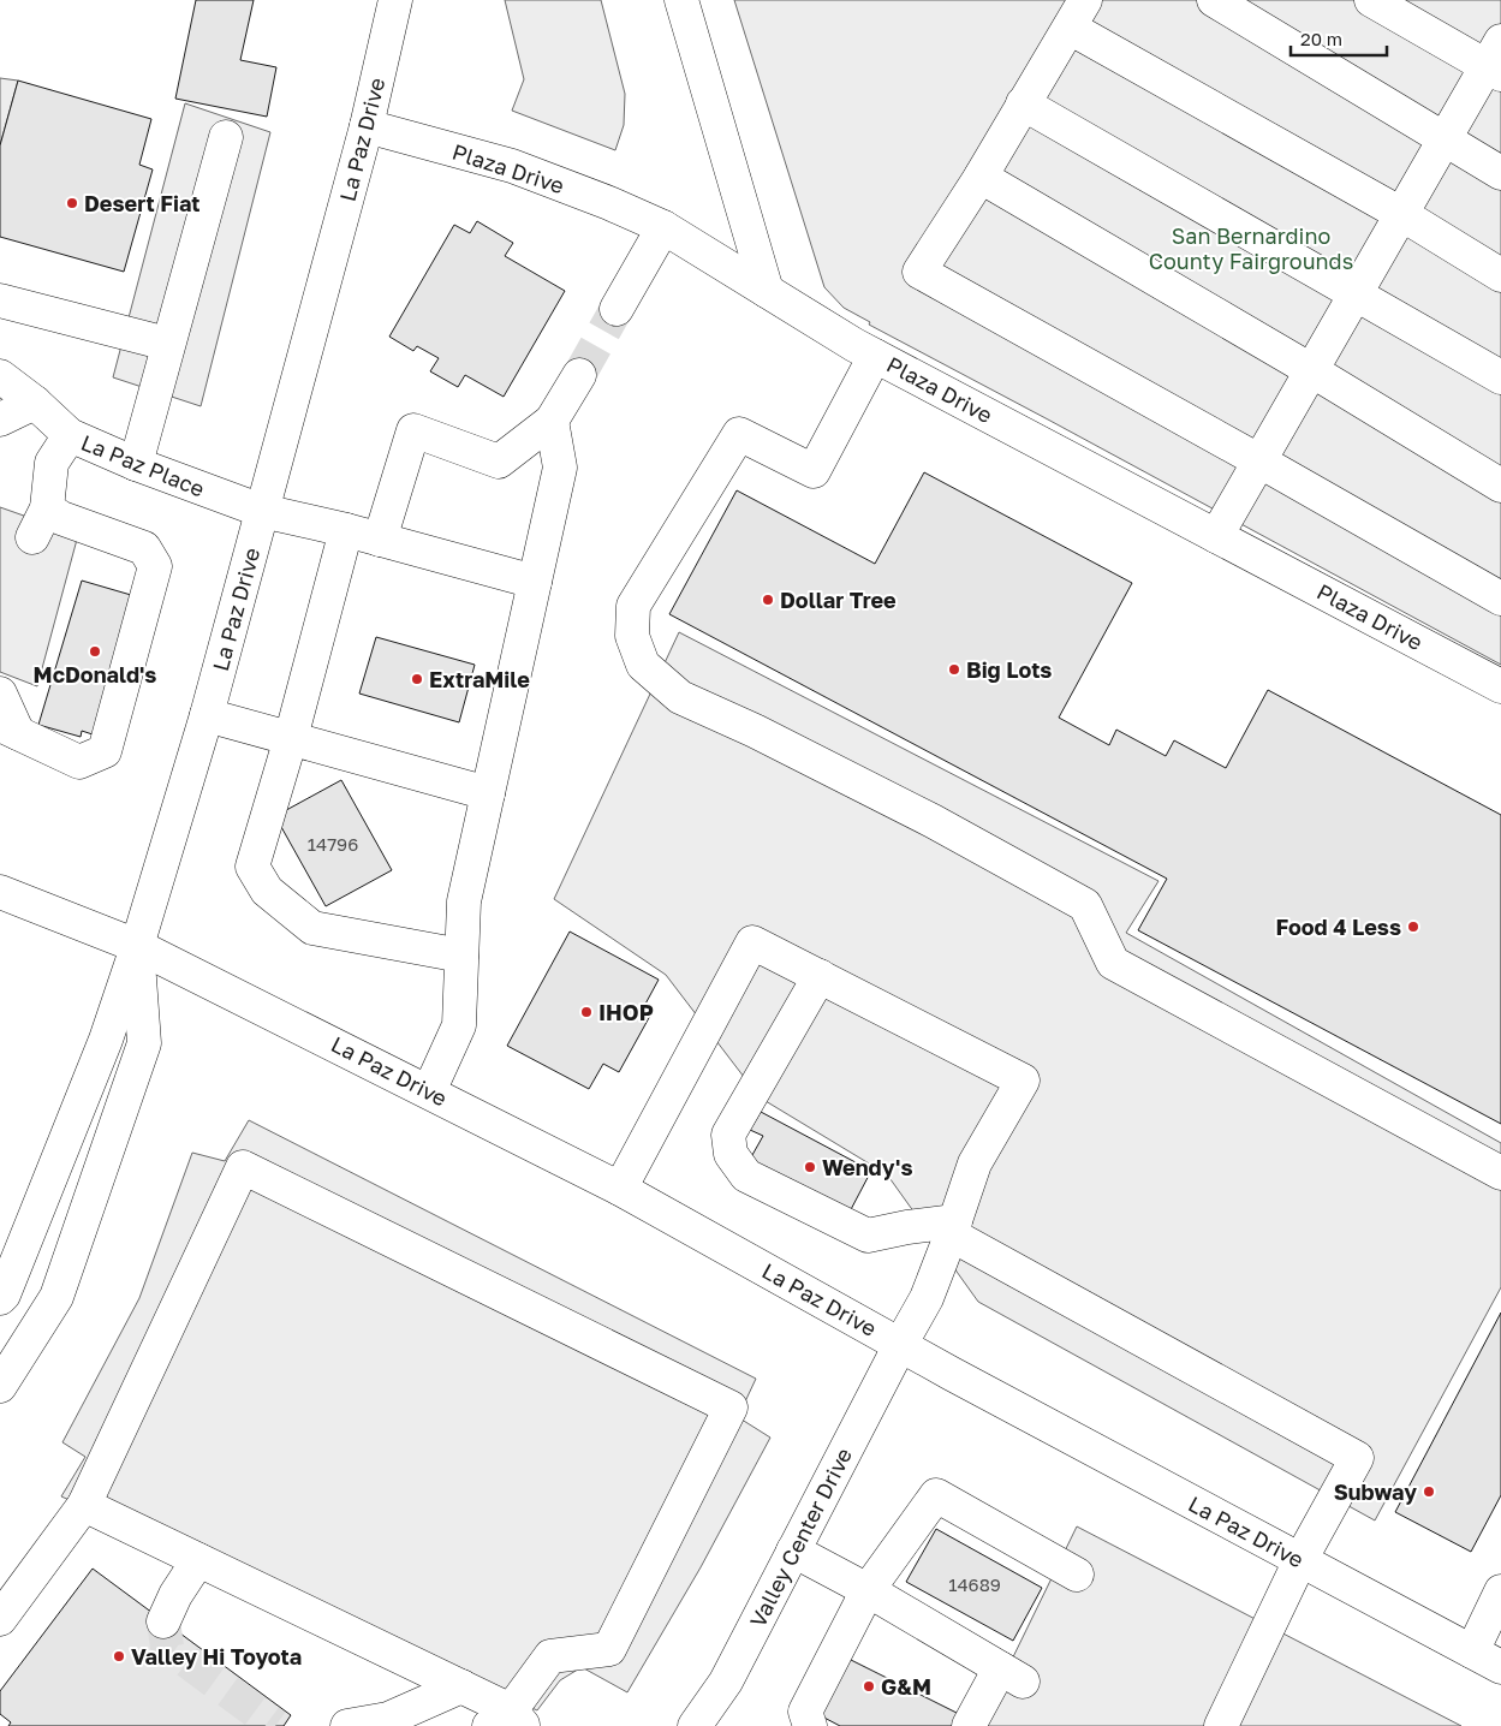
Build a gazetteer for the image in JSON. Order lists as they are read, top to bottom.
{
  "streets": {
    "main road": [
      "La Paz Drive",
      "Plaza Drive",
      "La Paz Place",
      "Valley Center Drive"
    ]
  },
  "crossings": [
    ["La Paz Drive", "Plaza Drive"],
    ["La Paz Drive", "La Paz Place"],
    ["La Paz Drive", "Valley Center Drive"]
  ],
  "parks": ["San Bernardino County Fairgrounds"],
  "places": [
    "Desert Fiat",
    "Dollar Tree",
    "McDonald's",
    "Big Lots",
    "ExtraMile",
    "Food 4 Less",
    "IHOP",
    "Wendy's",
    "Subway",
    "Valley Hi Toyota",
    "G&M"
  ],
  "house_numbers": ["14796", "14689"],
  "scale_bar": "20 m"
}
